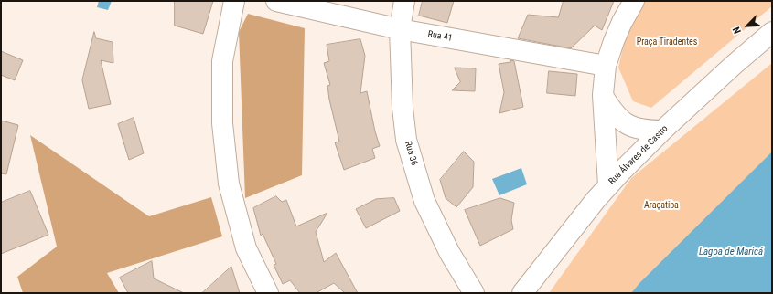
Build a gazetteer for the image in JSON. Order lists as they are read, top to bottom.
{
  "streets": {
    "street": ["Rua 41", "Rua 36", "Rua Álvares de Castro"]
  },
  "crossings": [
    ["Rua 41", "Rua 36"]
  ],
  "water": ["Lagoa de Maricá"],
  "parks": ["Praça Tiradentes", "Araçatiba"],
  "north": "bottom left"
}
